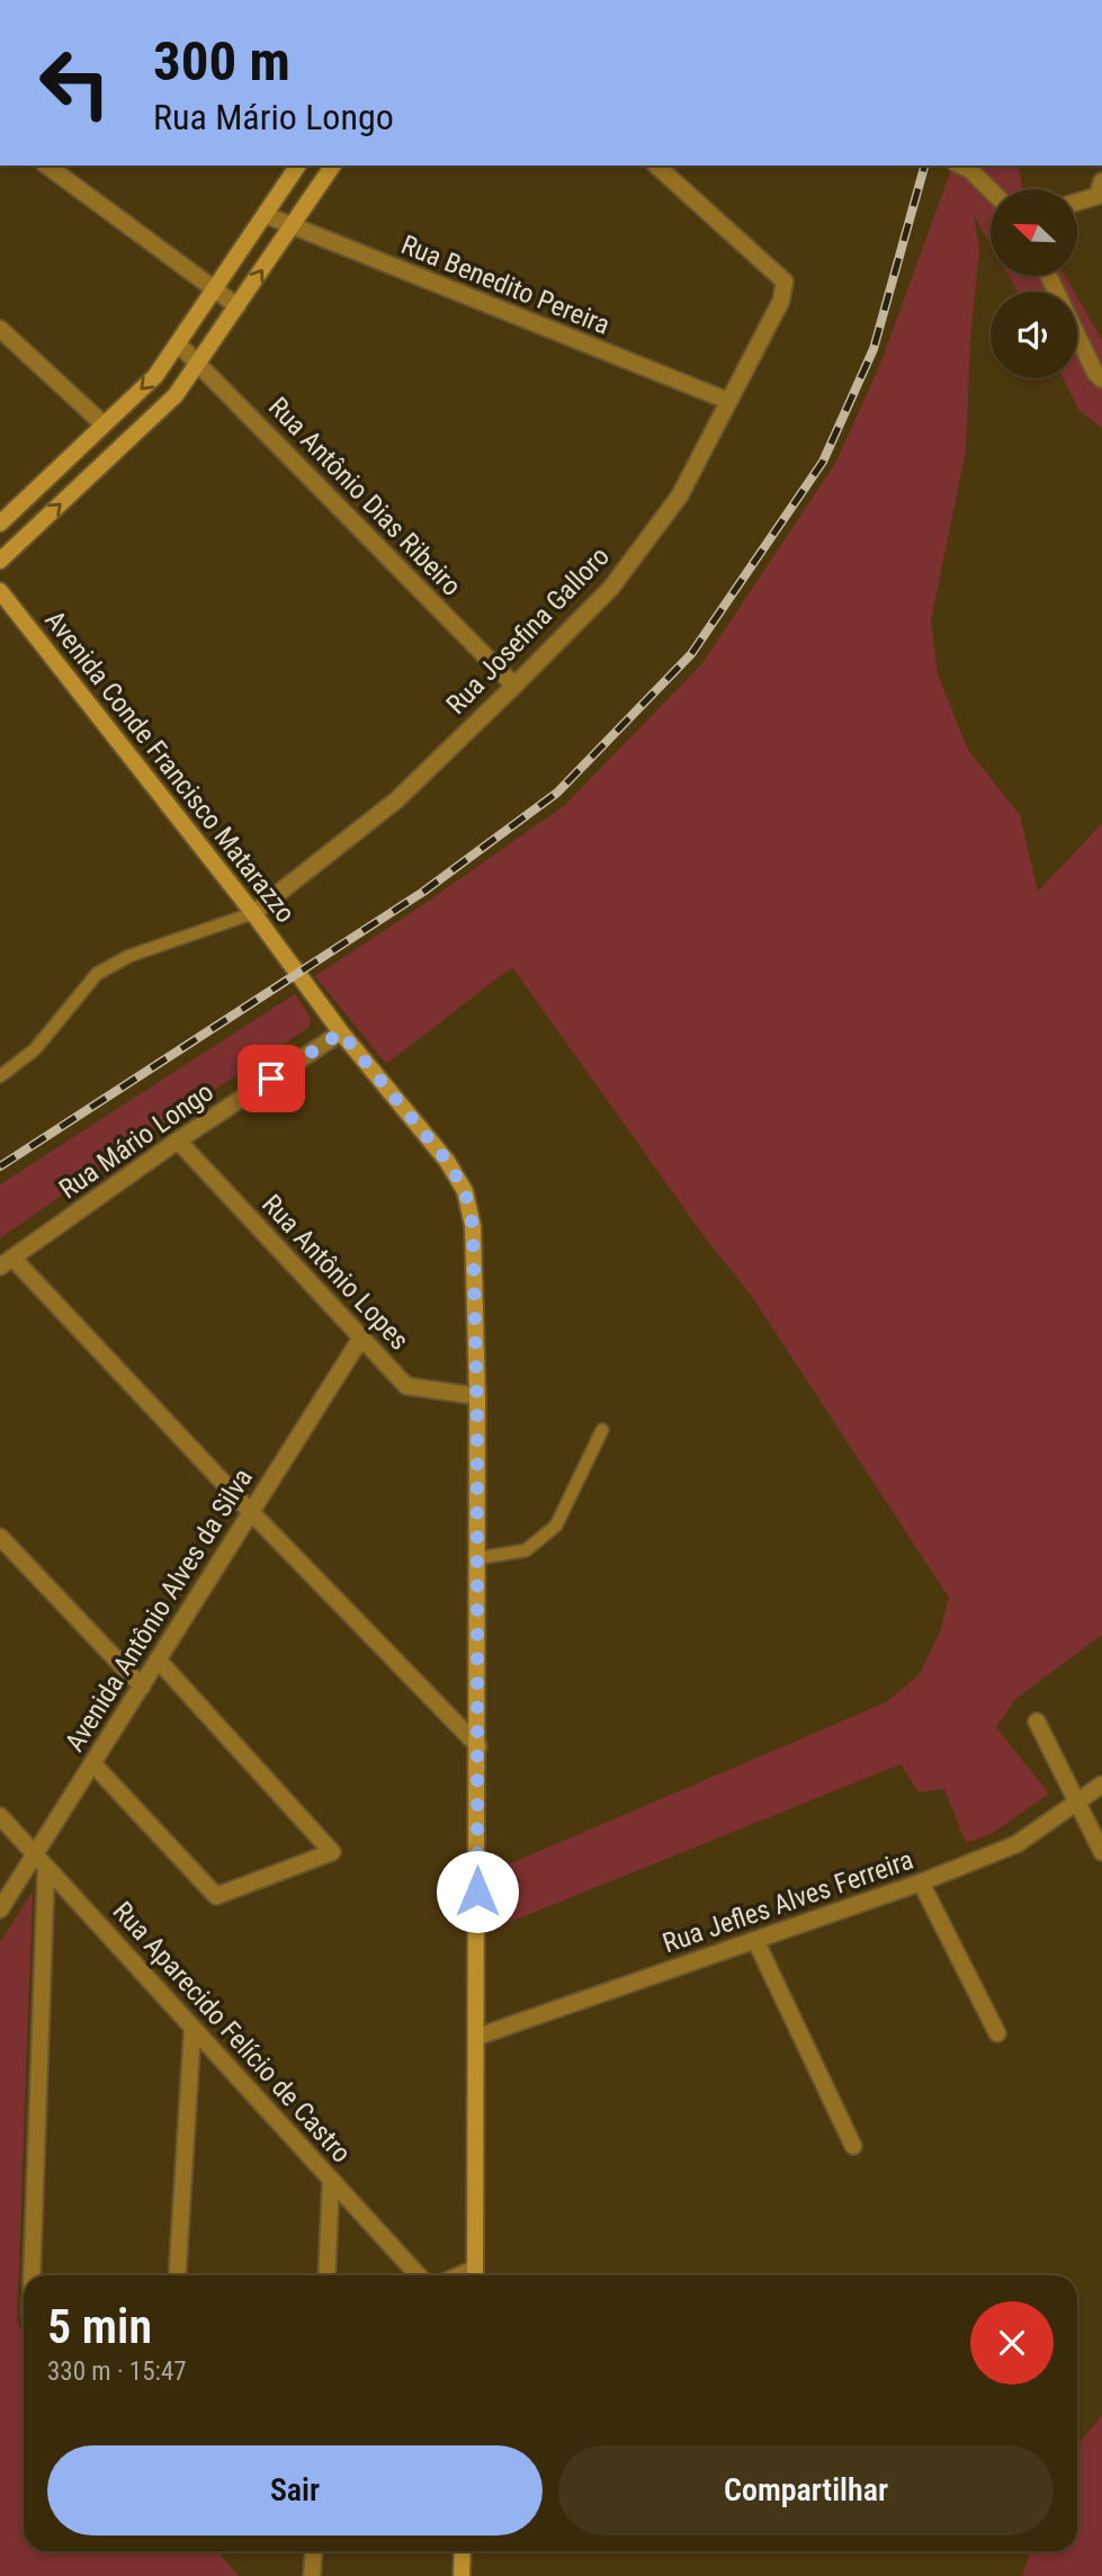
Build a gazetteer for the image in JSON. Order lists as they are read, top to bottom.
{
  "streets": {
    "street": [
      "Rua Benedito Pereira",
      "Rua Antônio Dias Ribeiro",
      "Rua Josefina Galloro",
      "Avenida Conde Francisco Matarazzo",
      "Rua Mário Longo",
      "Rua Antônio Lopes",
      "Avenida Antônio Alves da Silva",
      "Rua Jefles Alves Ferreira",
      "Rua Aparecido Felício de Castro"
    ]
  },
  "crossings": [
    ["Rua Benedito Pereira", "Rua Josefina Galloro"],
    ["Rua Antônio Dias Ribeiro", "Rua Josefina Galloro"],
    ["Rua Josefina Galloro", "Avenida Conde Francisco Matarazzo"],
    ["Avenida Conde Francisco Matarazzo", "Rua Mário Longo"],
    ["Avenida Conde Francisco Matarazzo", "Rua Antônio Lopes"],
    ["Avenida Conde Francisco Matarazzo", "Rua Jefles Alves Ferreira"],
    ["Rua Mário Longo", "Rua Antônio Lopes"],
    ["Rua Antônio Lopes", "Avenida Antônio Alves da Silva"],
    ["Avenida Antônio Alves da Silva", "Rua Aparecido Felício de Castro"]
  ],
  "north": "top left",
  "page": {
    "turn": ["300 m", "Rua Mário Longo"],
    "heading": ["5 min", "330 m · 15:47"],
    "buttons": ["Sair", "Compartilhar"]
  }
}
